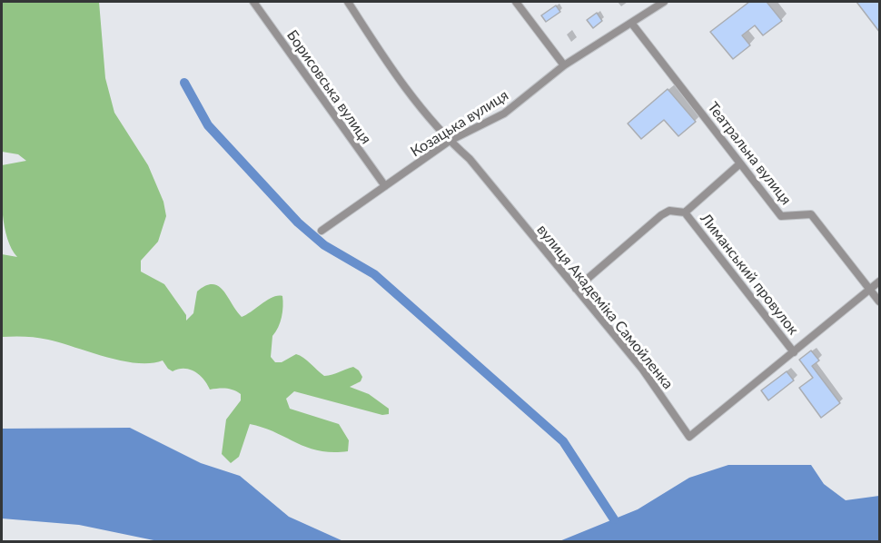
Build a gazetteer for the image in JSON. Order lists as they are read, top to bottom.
{
  "streets": {
    "street": [
      "Борисовська вулиця",
      "Козацька вулиця",
      "Театральна вулиця",
      "Лиманський провулок",
      "вулиця Академіка Самойленка"
    ]
  },
  "crossings": [
    ["Борисовська вулиця", "Козацька вулиця"],
    ["Козацька вулиця", "Театральна вулиця"],
    ["Козацька вулиця", "вулиця Академіка Самойленка"],
    ["Театральна вулиця", "вулиця Академіка Самойленка"],
    ["Лиманський провулок", "вулиця Академіка Самойленка"]
  ]
}
